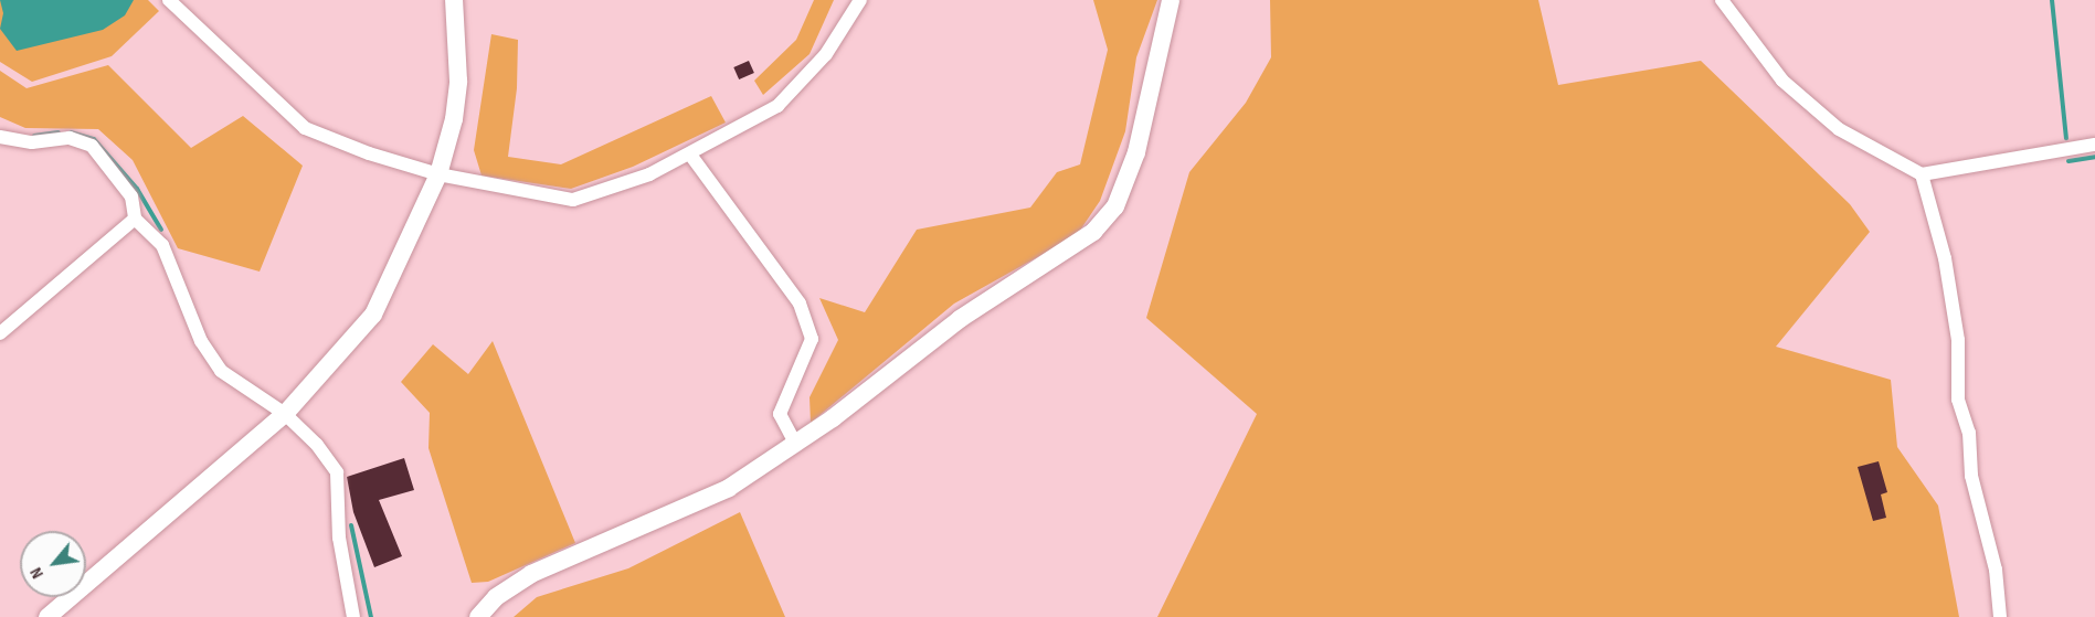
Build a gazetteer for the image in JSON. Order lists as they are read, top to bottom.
{
  "north": "bottom left"
}
